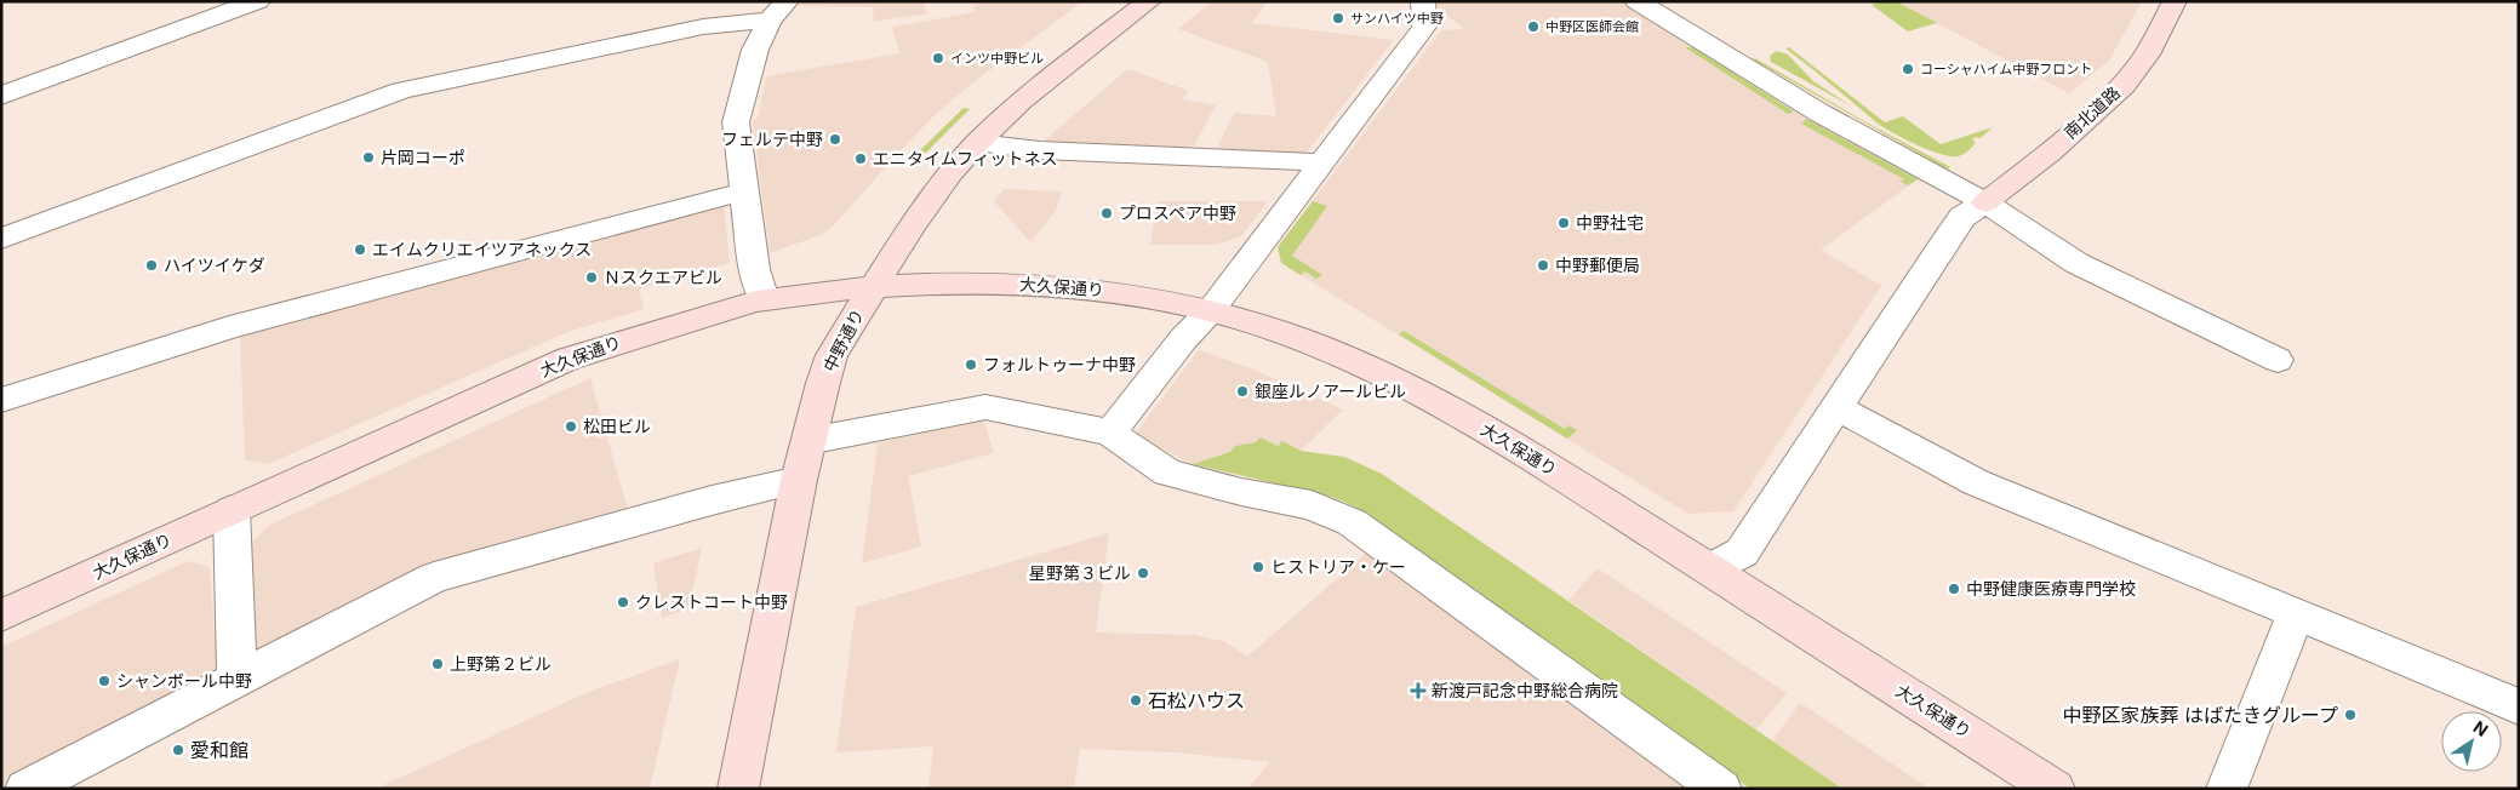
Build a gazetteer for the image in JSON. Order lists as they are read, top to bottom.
{
  "streets": {
    "main road": ["南北道路", "大久保通り", "中野通り"]
  },
  "crossings": [
    ["大久保通り", "中野通り"]
  ],
  "places": {
    "other": [
      "サンハイツ中野",
      "中野区医師会館",
      "インツ中野ビル",
      "コーシャハイム中野フロント",
      "フェルテ中野",
      "片岡コーポ",
      "エニタイムフィットネス",
      "プロスペア中野",
      "中野社宅",
      "エイムクリエイツアネックス",
      "ハイツイケダ",
      "中野郵便局",
      "Ｎスクエアビル",
      "フォルトゥーナ中野",
      "銀座ルノアールビル",
      "松田ビル",
      "ヒストリア・ケー",
      "星野第３ビル",
      "中野健康医療専門学校",
      "クレストコート中野",
      "上野第２ビル",
      "シャンボール中野",
      "石松ハウス",
      "中野区家族葬 はばたきグループ",
      "愛和館"
    ],
    "health": ["新渡戸記念中野総合病院"]
  },
  "north": "top right"
}
